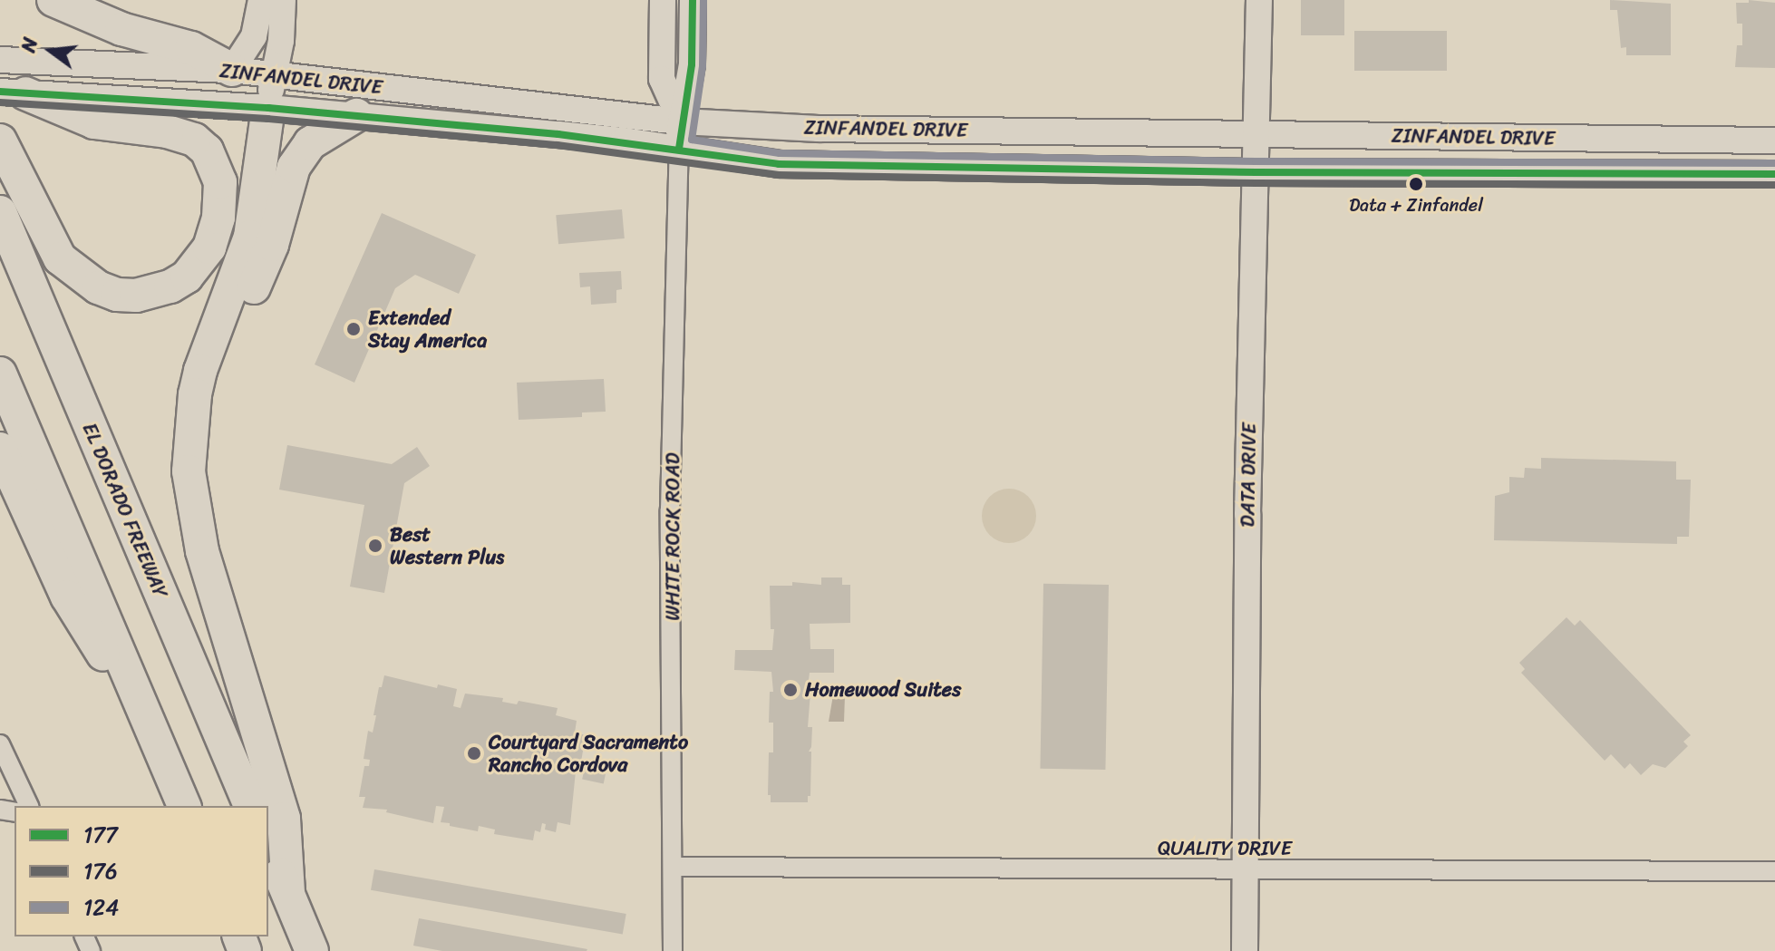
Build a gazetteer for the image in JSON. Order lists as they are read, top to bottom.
{
  "streets": {
    "highway": ["EL DORADO FREEWAY"],
    "main road": ["ZINFANDEL DRIVE", "DATA DRIVE", "WHITE ROCK ROAD"],
    "street": ["QUALITY DRIVE"]
  },
  "crossings": [
    ["ZINFANDEL DRIVE", "DATA DRIVE"],
    ["ZINFANDEL DRIVE", "WHITE ROCK ROAD"],
    ["DATA DRIVE", "QUALITY DRIVE"],
    ["WHITE ROCK ROAD", "QUALITY DRIVE"]
  ],
  "places": [
    "Data + Zinfandel",
    "Extended Stay America",
    "Best Western Plus",
    "Homewood Suites",
    "Courtyard Sacramento Rancho Cordova"
  ],
  "lines": ["transit line 177", "transit line 124", "transit line 176"],
  "legend": ["177", "176", "124"],
  "north": "left"
}
